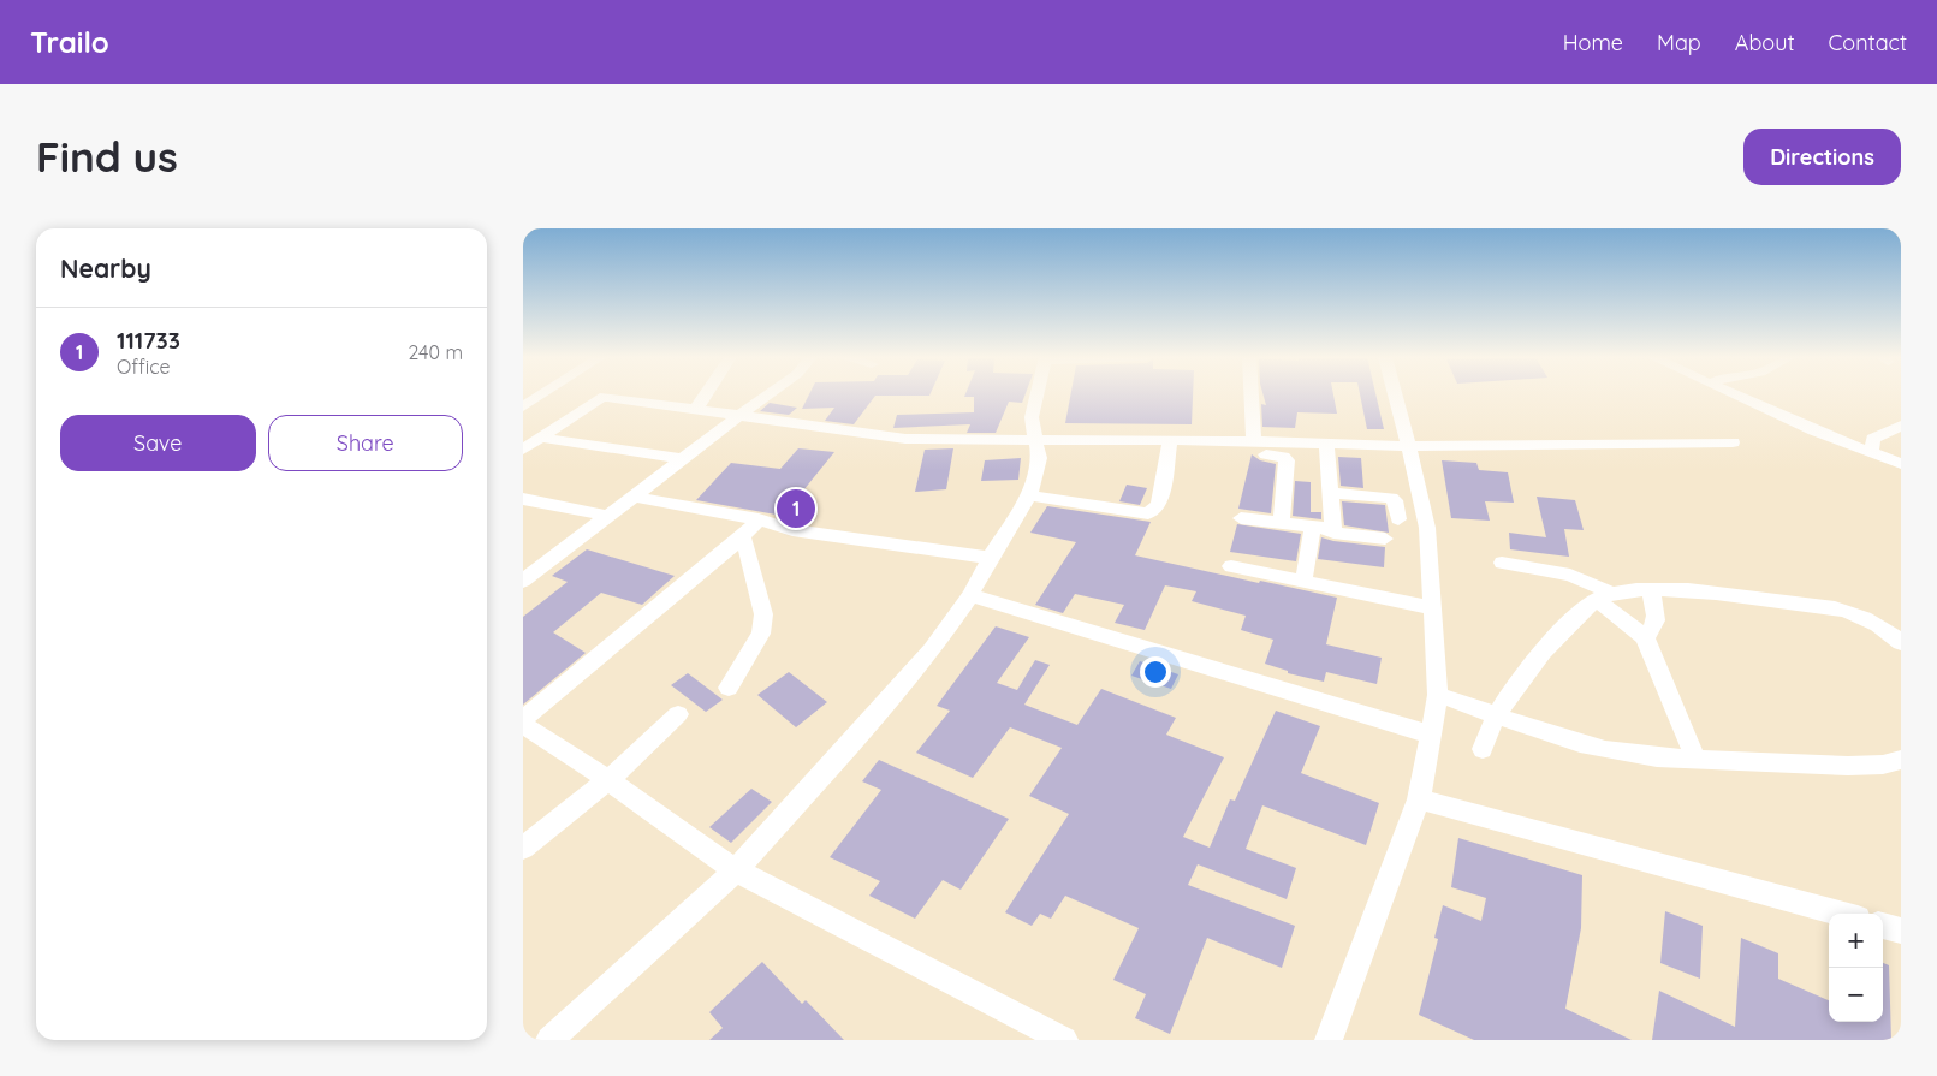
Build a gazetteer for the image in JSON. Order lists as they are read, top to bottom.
{
  "page": {
    "header": "Trailo",
    "nav": [
      "Home",
      "Map",
      "About",
      "Contact"
    ],
    "buttons": [
      "Directions",
      ["Save", "Share"]
    ],
    "title": "Find us",
    "heading": "Nearby",
    "list": [
      {
        "mark": "1",
        "name": "111733",
        "note": "Office",
        "value": "240 m"
      }
    ],
    "pins": "1",
    "map_buttons": ["+", "−"]
  }
}
